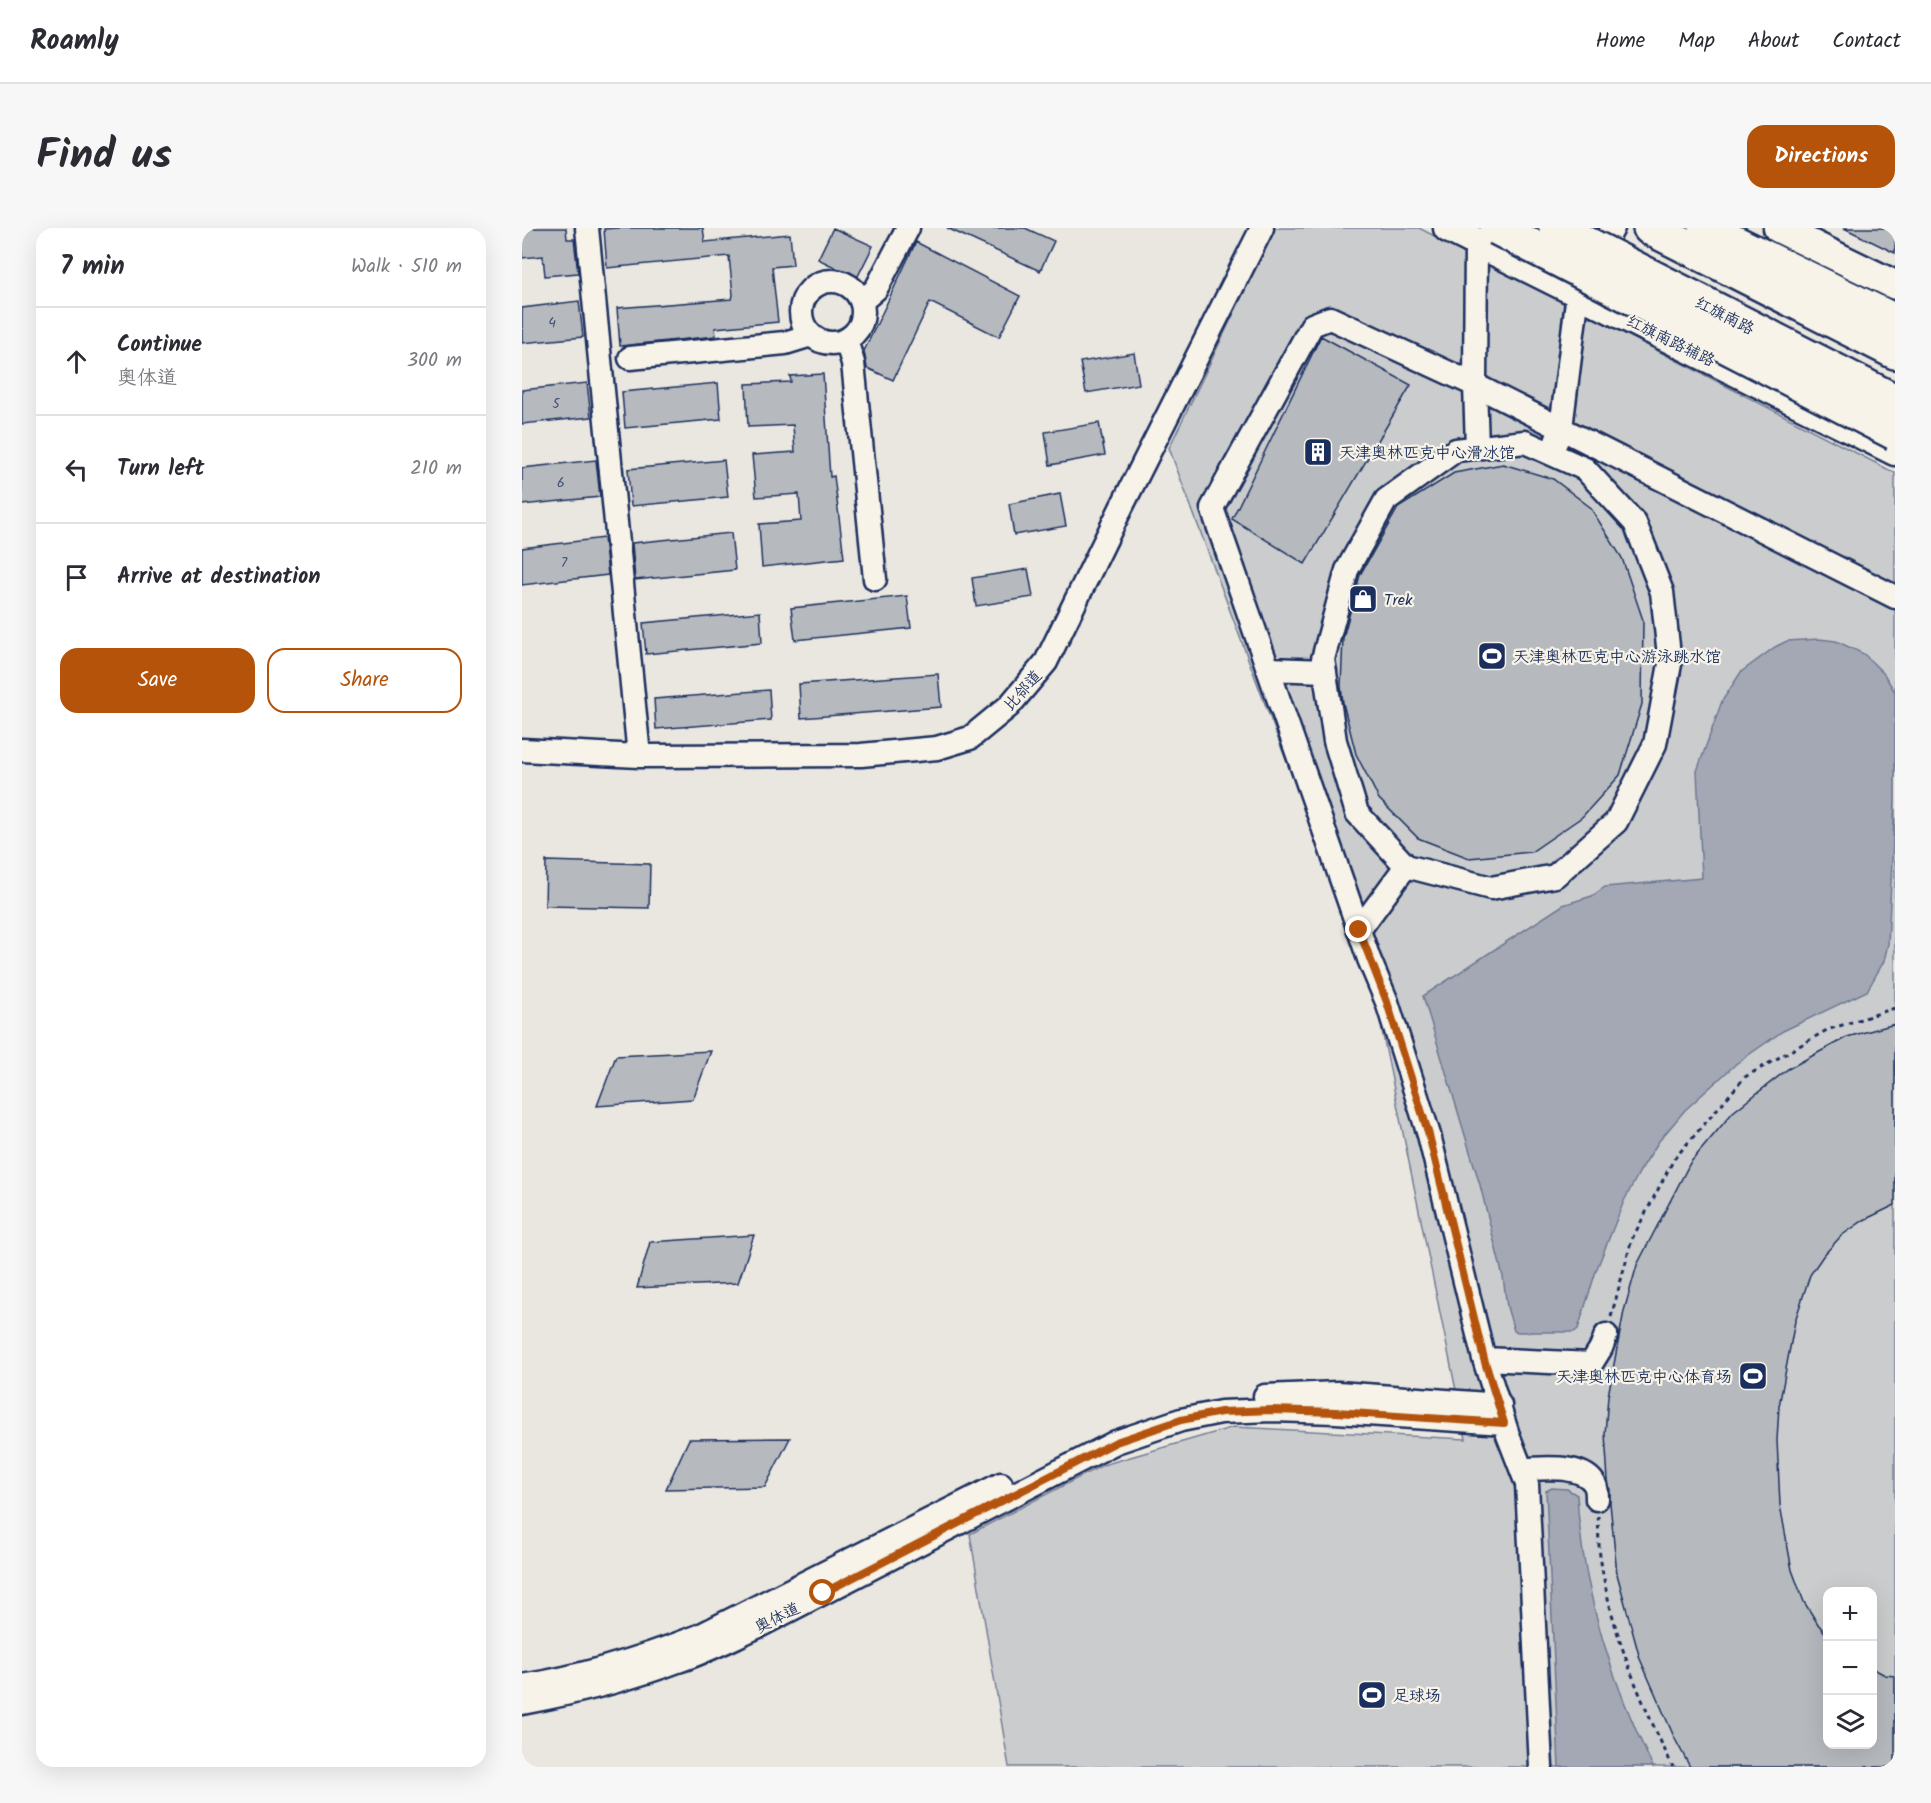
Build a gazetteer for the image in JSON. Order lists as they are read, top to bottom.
{
  "streets": {
    "highway": ["红旗南路"],
    "main road": ["红旗南路辅路"],
    "street": ["比邻道", "奥体道"]
  },
  "places": {
    "building": ["天津奥林匹克中心滑冰馆"],
    "shop": ["Trek"],
    "sports": ["天津奥林匹克中心游泳跳水馆", "天津奥林匹克中心体育场", "足球场"]
  },
  "house_numbers": [
    "4",
    "5",
    "6",
    "7"
  ],
  "page": {
    "header": "Roamly",
    "nav": [
      "Home",
      "Map",
      "About",
      "Contact"
    ],
    "title": "Find us",
    "buttons": [
      "Directions",
      ["Save", "Share"]
    ],
    "heading": ["7 min", "Walk · 510 m"],
    "list": [
      ["Continue", "奥体道", "300 m"],
      ["Turn left", "210 m"],
      "Arrive at destination"
    ],
    "map_buttons": ["+", "−"]
  }
}
